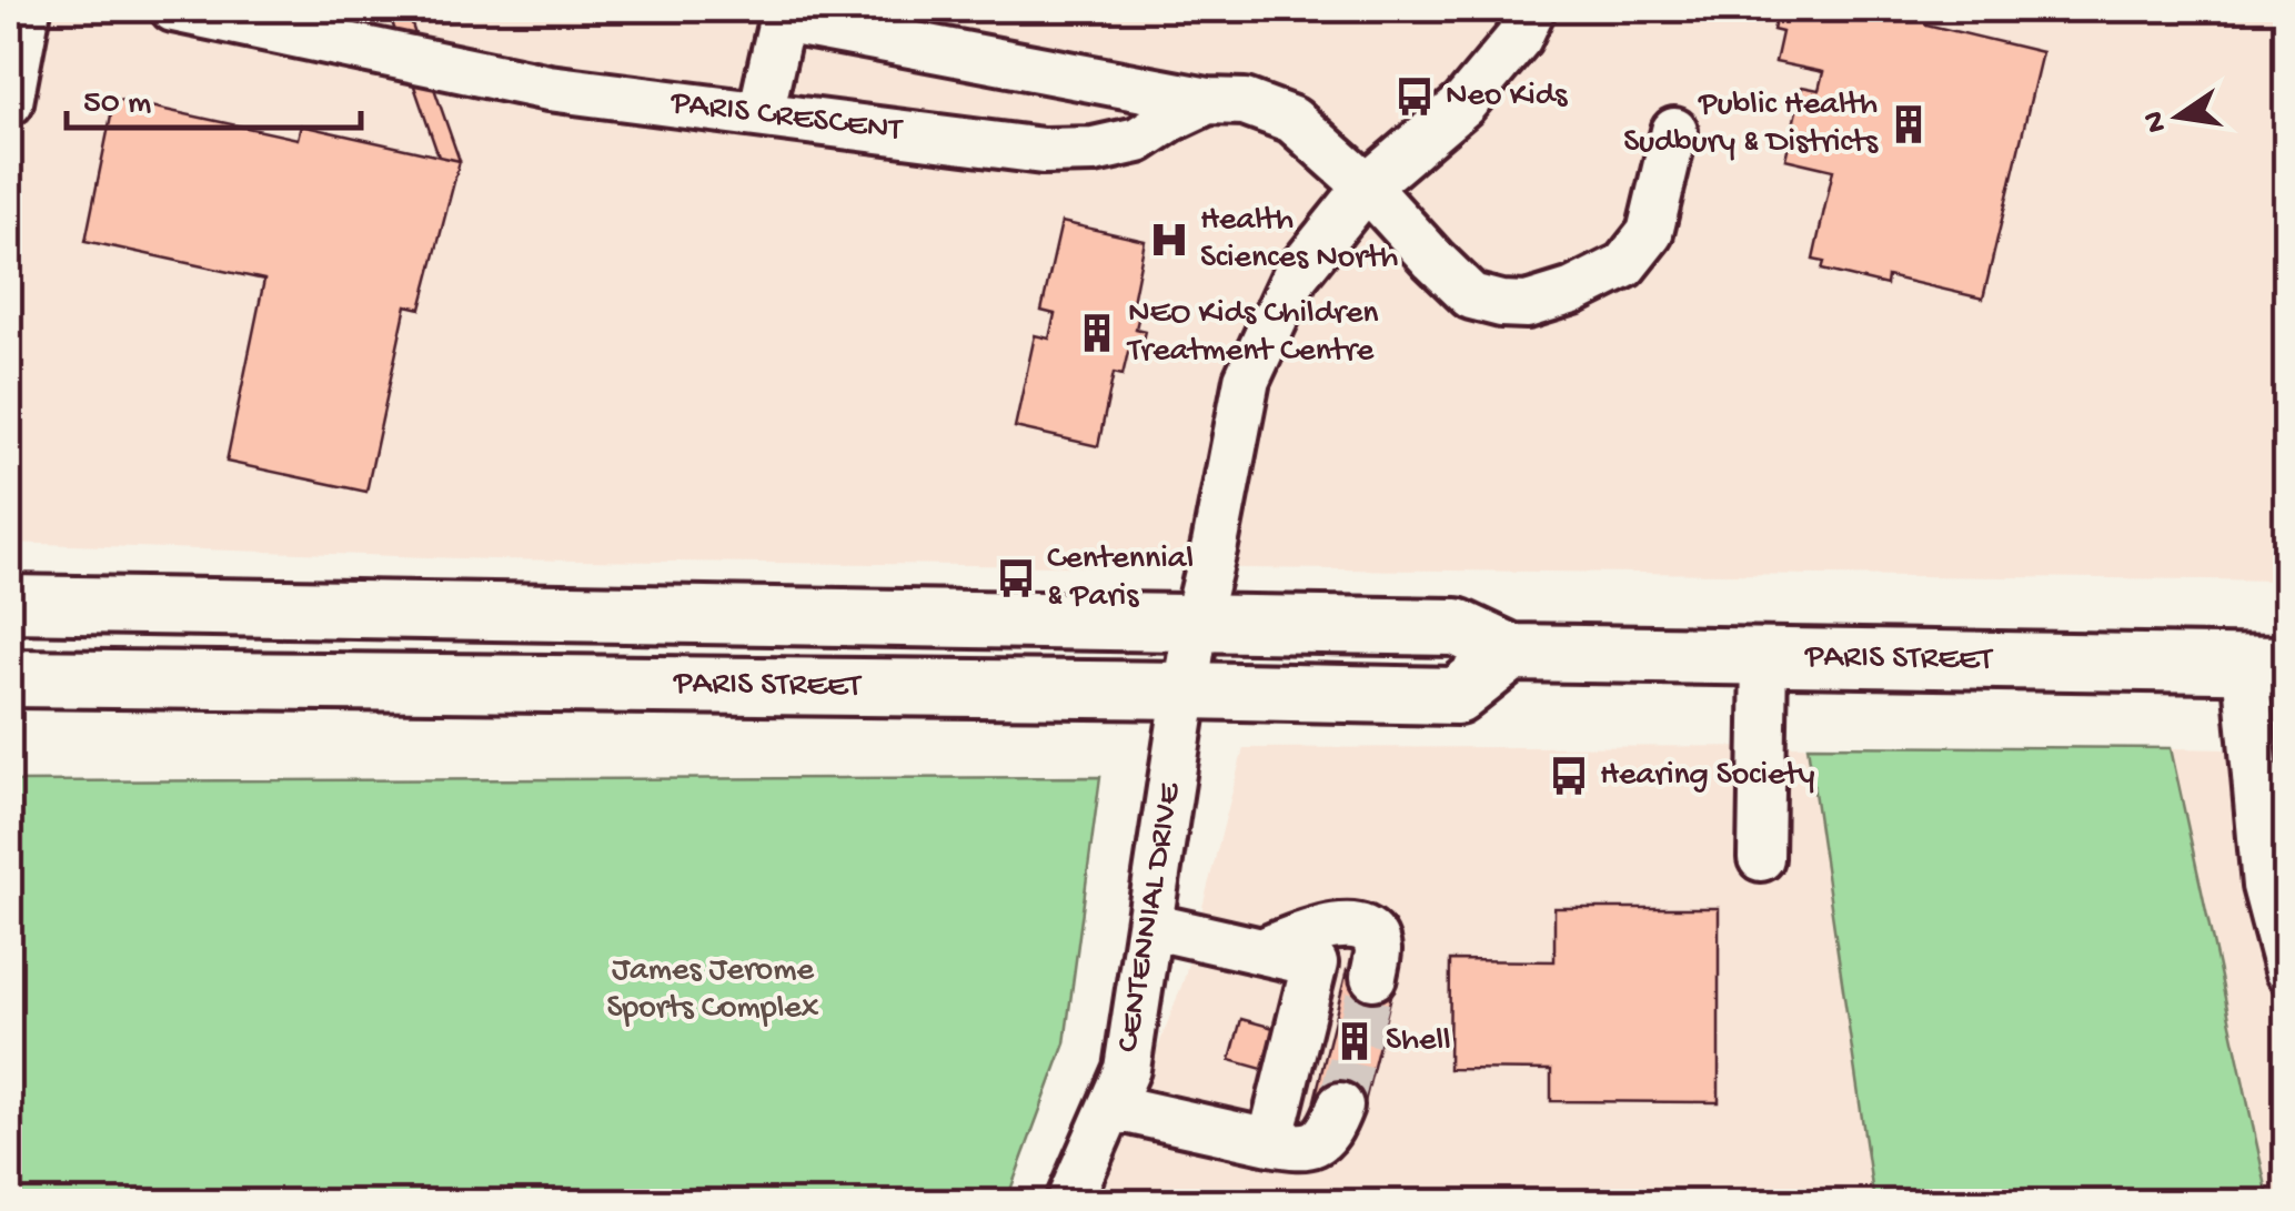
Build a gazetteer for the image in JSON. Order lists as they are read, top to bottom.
{
  "streets": {
    "main road": ["PARIS STREET"],
    "street": ["PARIS CRESCENT", "CENTENNIAL DRIVE"]
  },
  "crossings": [
    ["PARIS STREET", "CENTENNIAL DRIVE"]
  ],
  "parks": ["James Jerome Sports Complex"],
  "places": {
    "bus stop": ["Neo Kids", "Centennial & Paris", "Hearing Society"],
    "building": ["Public Health Sudbury & Districts", "NEO Kids Children Treatment Centre", "Shell"],
    "hospital": ["Health Sciences North"]
  },
  "scale_bar": "50 m",
  "north": "left"
}
